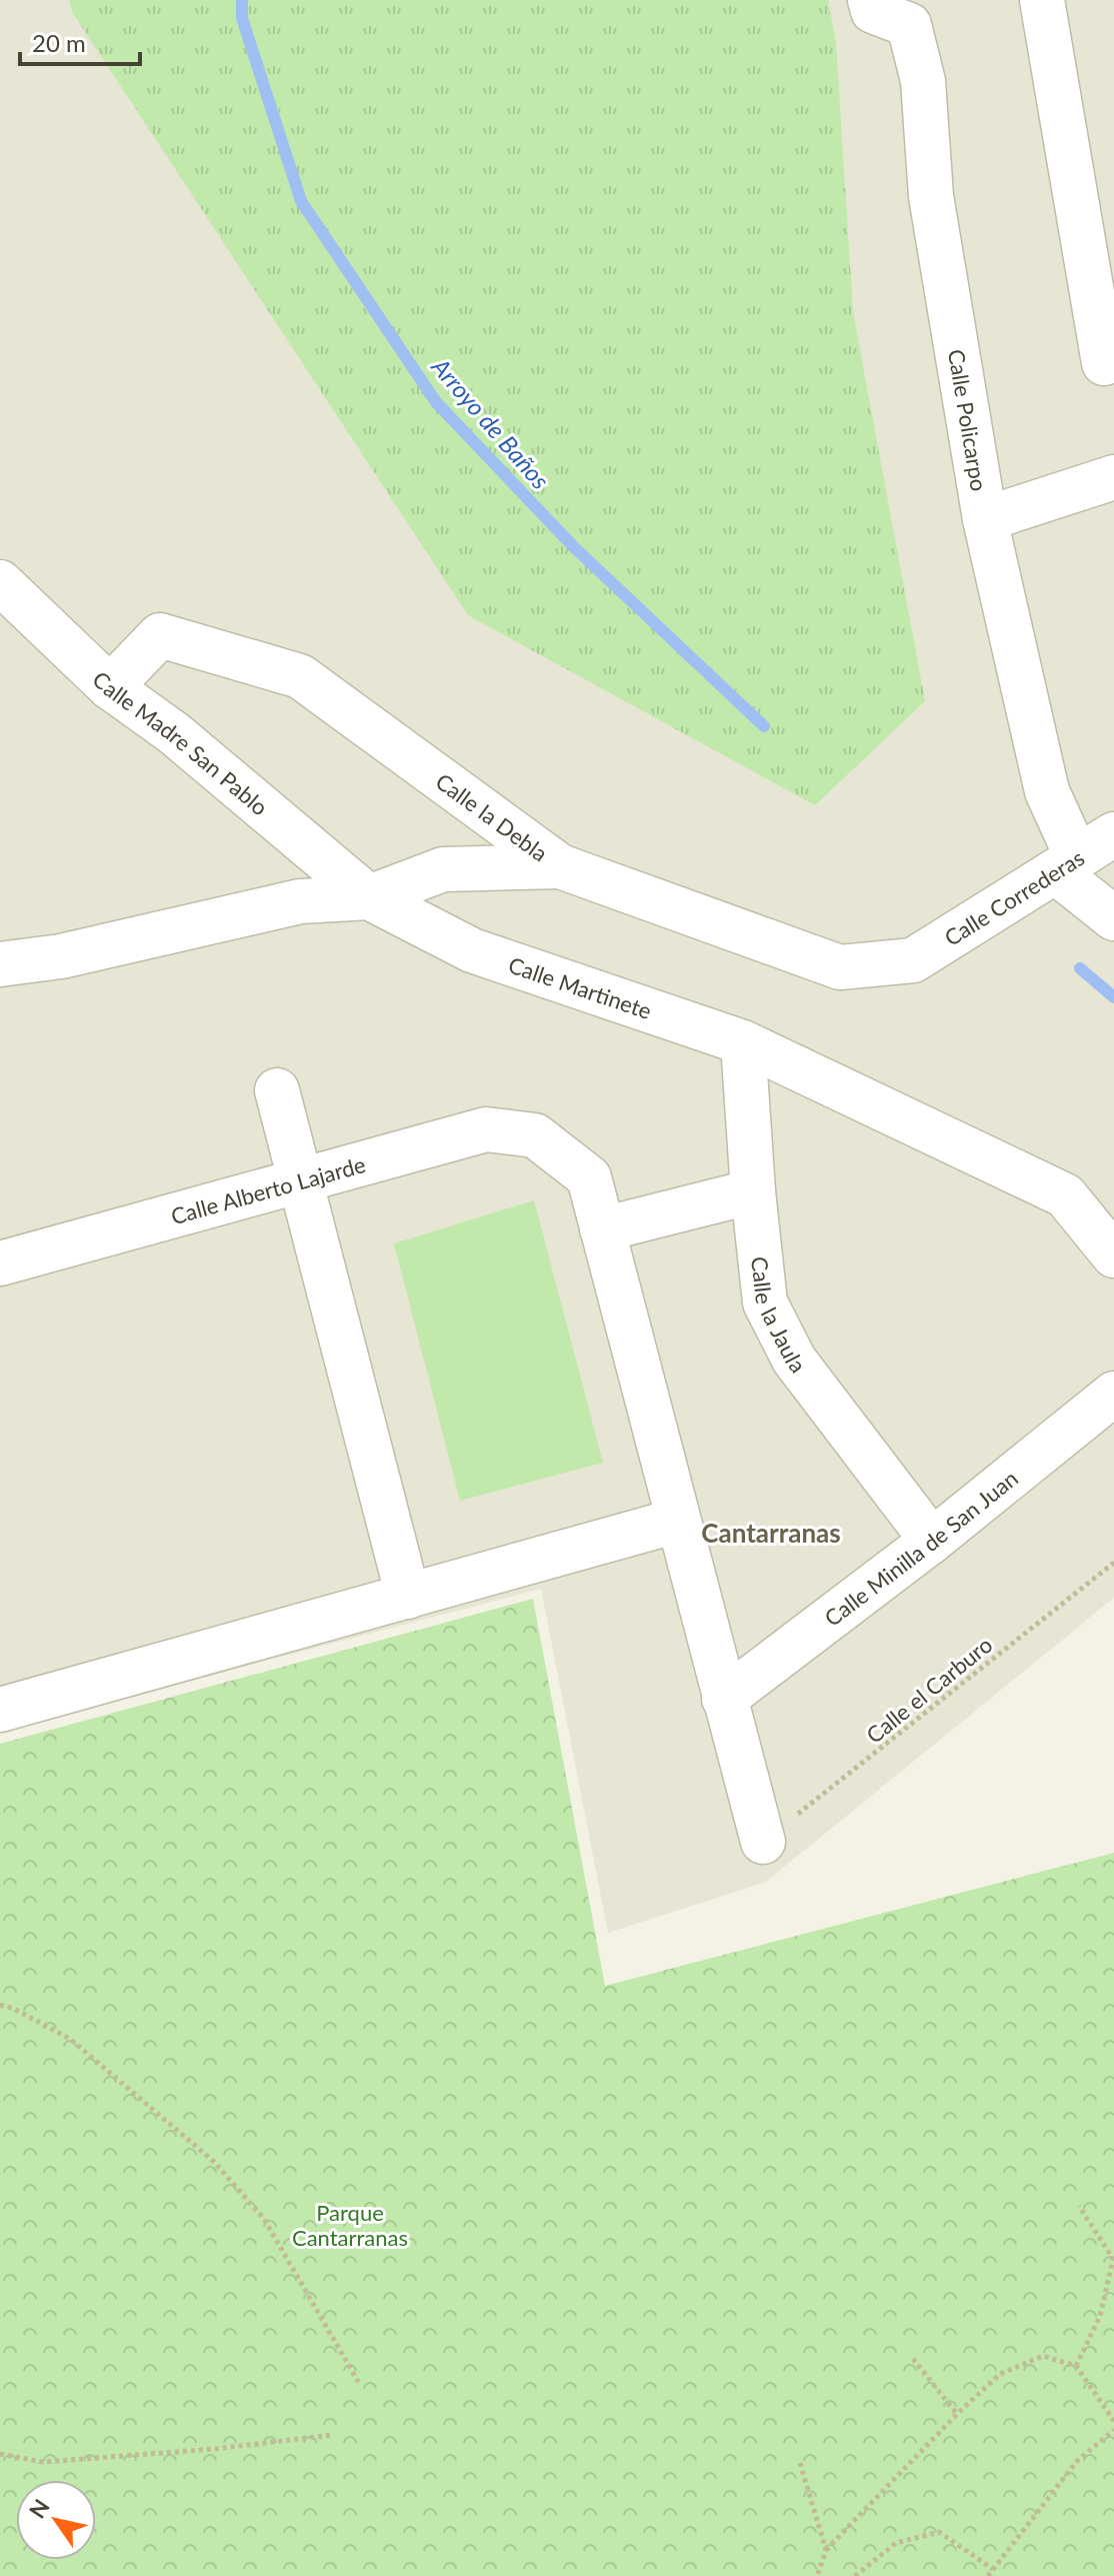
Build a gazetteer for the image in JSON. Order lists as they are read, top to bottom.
{
  "streets": {
    "street": [
      "Calle Policarpo",
      "Calle Madre San Pablo",
      "Calle la Debla",
      "Calle Correderas",
      "Calle Martinete",
      "Calle Alberto Lajarde",
      "Calle la Jaula",
      "Calle Minilla de San Juan"
    ],
    "path": ["Calle el Carburo"]
  },
  "crossings": [
    ["Calle Policarpo", "Calle Correderas"],
    ["Calle Madre San Pablo", "Calle la Debla"],
    ["Calle Madre San Pablo", "Calle Martinete"],
    ["Calle la Debla", "Calle Correderas"],
    ["Calle Martinete", "Calle la Jaula"],
    ["Calle la Jaula", "Calle Minilla de San Juan"]
  ],
  "districts": ["Cantarranas"],
  "water": ["Arroyo de Baños"],
  "parks": ["Parque Cantarranas"],
  "scale_bar": "20 m",
  "north": "top left"
}
